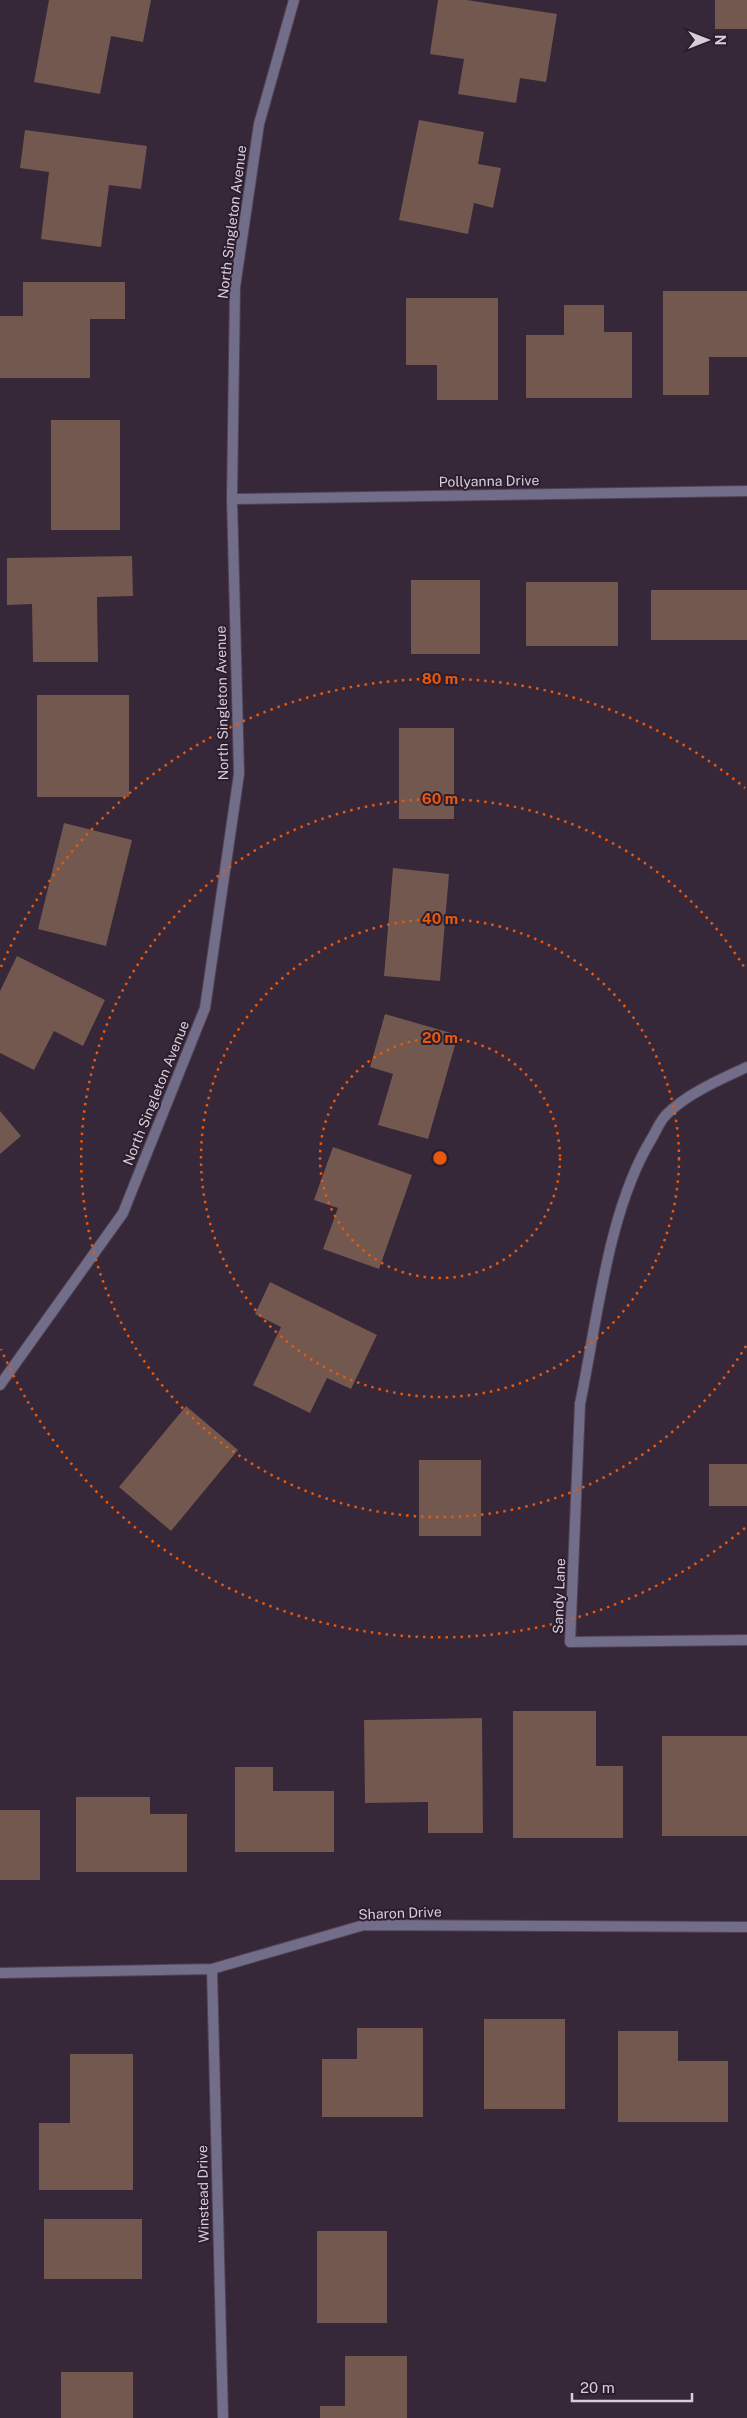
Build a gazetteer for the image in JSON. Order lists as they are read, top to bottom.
{
  "streets": {
    "street": [
      "North Singleton Avenue",
      "Pollyanna Drive",
      "Sandy Lane",
      "Sharon Drive",
      "Winstead Drive"
    ]
  },
  "crossings": [
    ["North Singleton Avenue", "Pollyanna Drive"],
    ["Sharon Drive", "Winstead Drive"]
  ],
  "scale_bar": "20 m",
  "north": "right",
  "rings": [
    "80 m",
    "60 m",
    "40 m",
    "20 m"
  ]
}
